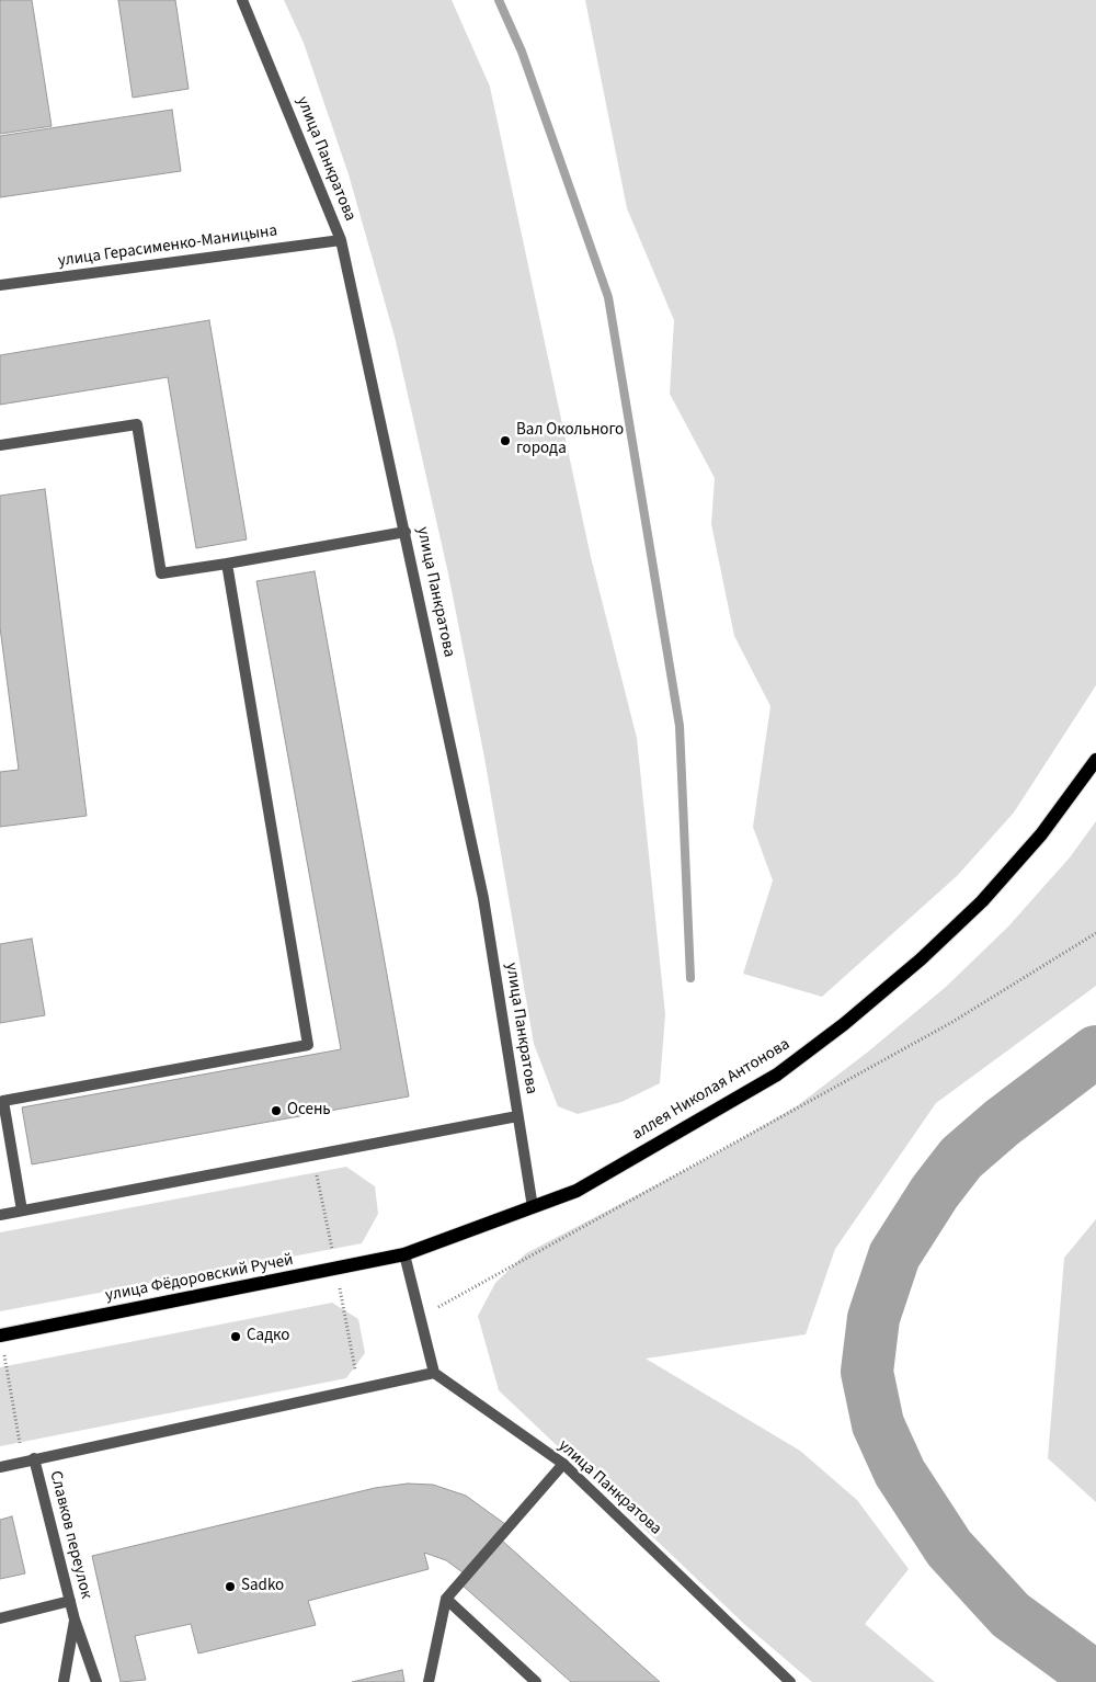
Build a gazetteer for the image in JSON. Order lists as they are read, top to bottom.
{
  "streets": {
    "main road": ["аллея Николая Антонова", "улица Фёдоровский Ручей"],
    "street": ["улица Панкратова", "улица Герасименко-Маницына", "Славков переулок"]
  },
  "crossings": [
    ["улица Панкратова", "улица Герасименко-Маницына"],
    ["улица Панкратова", "аллея Николая Антонова"],
    ["аллея Николая Антонова", "улица Фёдоровский Ручей"]
  ],
  "places": [
    "Вал Окольного города",
    "Осень",
    "Садко",
    "Sadko"
  ]
}
